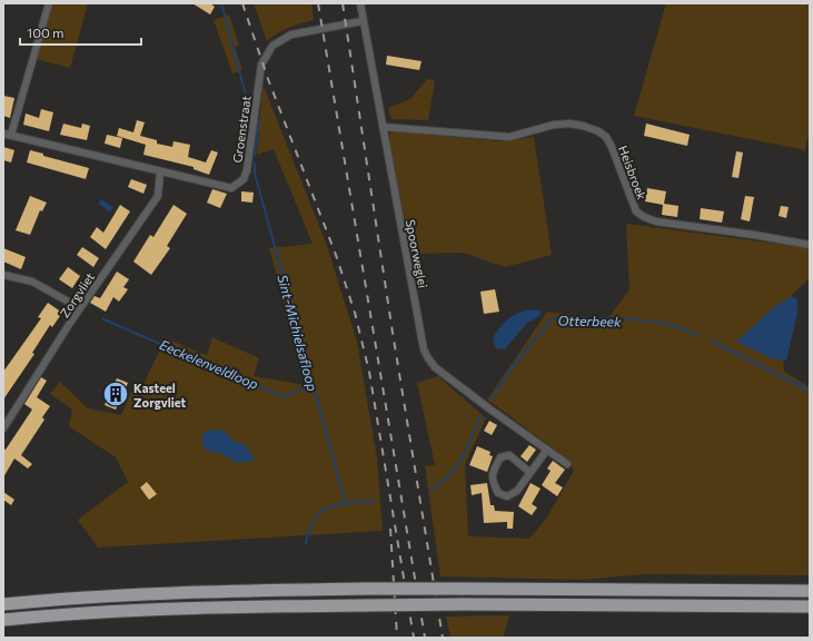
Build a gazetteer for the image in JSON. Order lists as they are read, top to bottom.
{
  "streets": {
    "street": [
      "Groenstraat",
      "Heisbroek",
      "Spoorweglei",
      "Zorgvliet"
    ]
  },
  "crossings": [
    ["Groenstraat", "Spoorweglei"],
    ["Groenstraat", "Zorgvliet"],
    ["Heisbroek", "Spoorweglei"]
  ],
  "water": ["Otterbeek", "Sint-Michielsafloop", "Eeckelenveldloop"],
  "places": {
    "building": ["Kasteel Zorgvliet"]
  },
  "scale_bar": "100 m"
}
